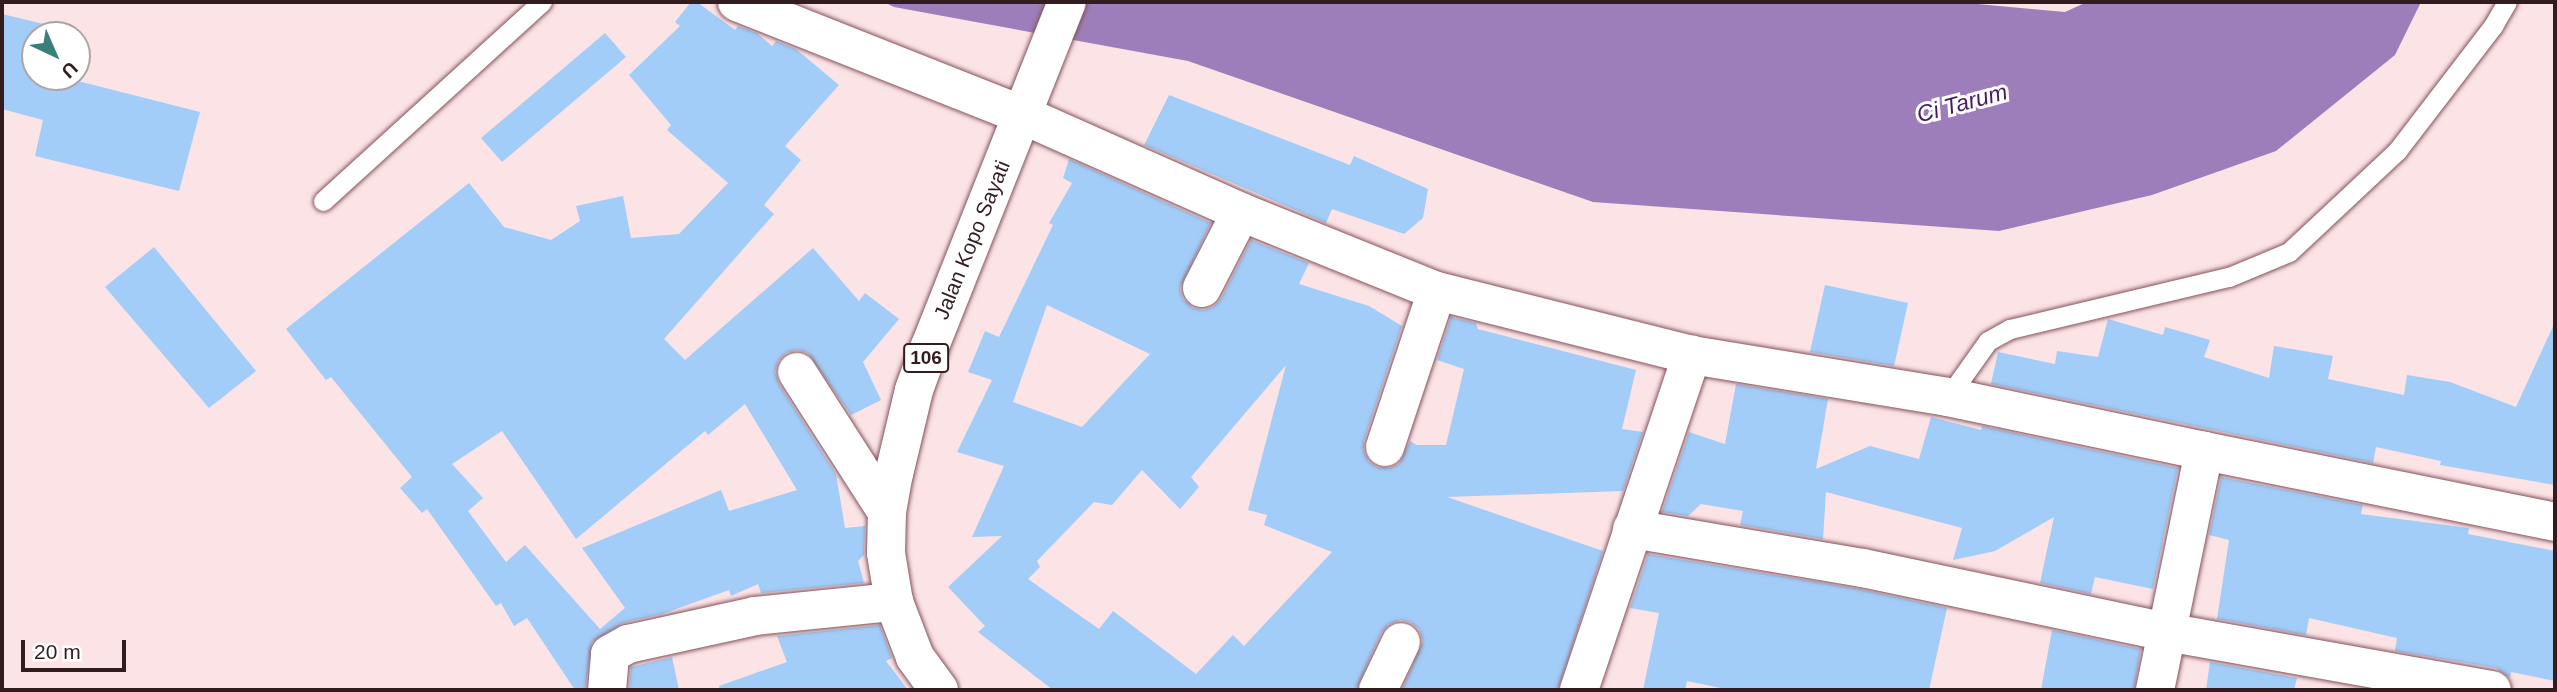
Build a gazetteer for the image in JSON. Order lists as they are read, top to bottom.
{
  "streets": {
    "street": ["Jalan Kopo Sayati", "106"]
  },
  "water": ["Ci Tarum"],
  "scale_bar": "20 m",
  "north": "bottom right"
}
